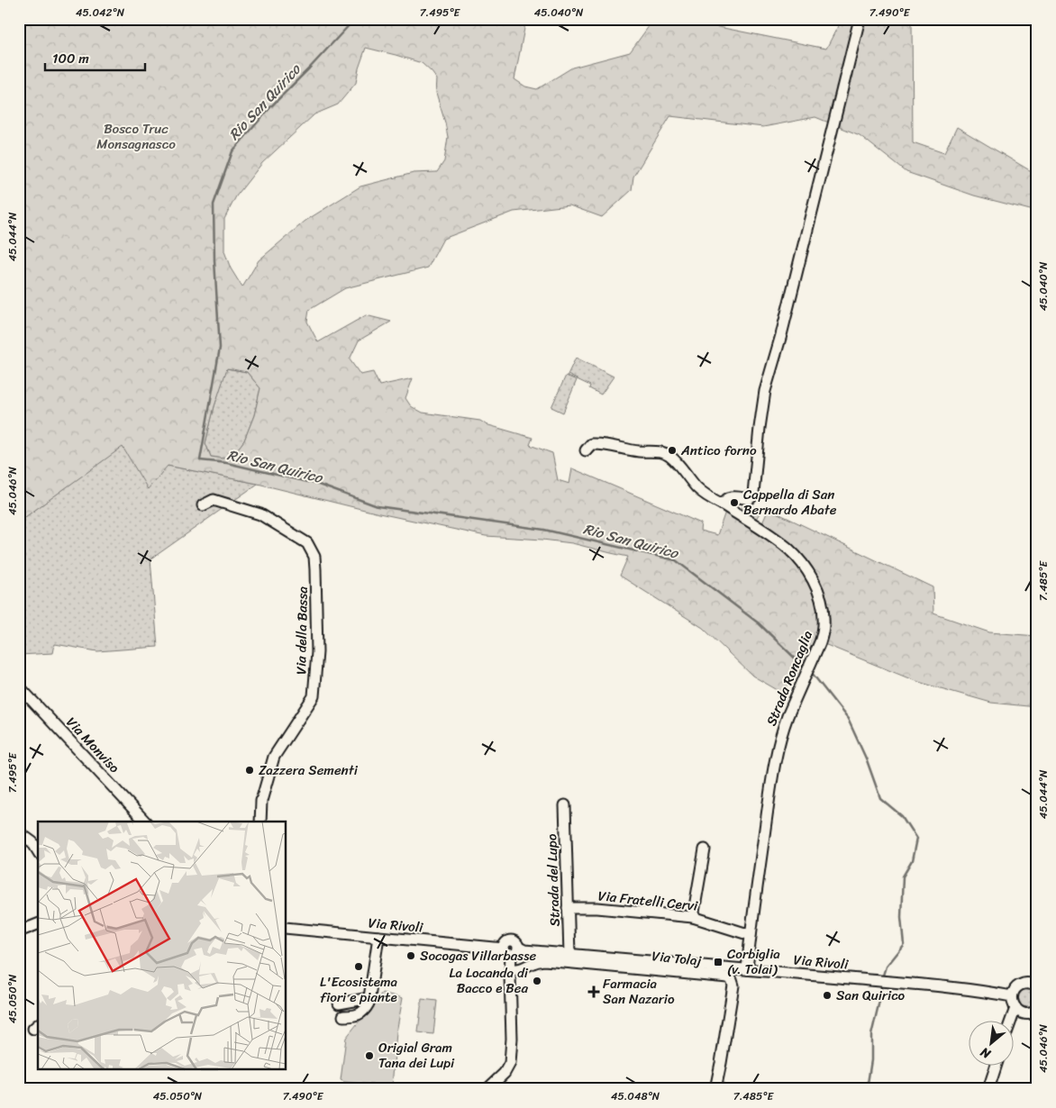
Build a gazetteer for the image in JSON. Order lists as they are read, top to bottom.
{
  "streets": {
    "street": [
      "Via della Bassa",
      "Strada Roncaglia",
      "Via Monviso",
      "Strada del Lupo",
      "Via Fratelli Cervi",
      "Via Rivoli",
      "Via Tolaj"
    ]
  },
  "crossings": [
    ["Strada Roncaglia", "Via Fratelli Cervi"],
    ["Strada Roncaglia", "Via Rivoli"],
    ["Strada del Lupo", "Via Fratelli Cervi"],
    ["Strada del Lupo", "Via Rivoli"]
  ],
  "water": ["Rio San Quirico"],
  "parks": ["Bosco Truc Monsagnasco"],
  "places": {
    "other": [
      "Antico forno",
      "Cappella di San Bernardo Abate",
      "Zazzera Sementi",
      "Socogas Villarbasse",
      "L'Ecosistema fiori e piante",
      "La Locanda di Bacco e Bea",
      "San Quirico",
      "Origial Gram Tana dei Lupi"
    ],
    "transit": ["Corbiglia (v. Tolai)"],
    "health": ["Farmacia San Nazario"]
  },
  "scale_bar": "100 m",
  "north": "bottom left",
  "coordinates": [
    "45.042°N",
    "7.495°E",
    "45.040°N",
    "7.490°E",
    "45.044°N",
    "45.046°N",
    "7.485°E",
    "45.050°N",
    "45.048°N"
  ]
}
